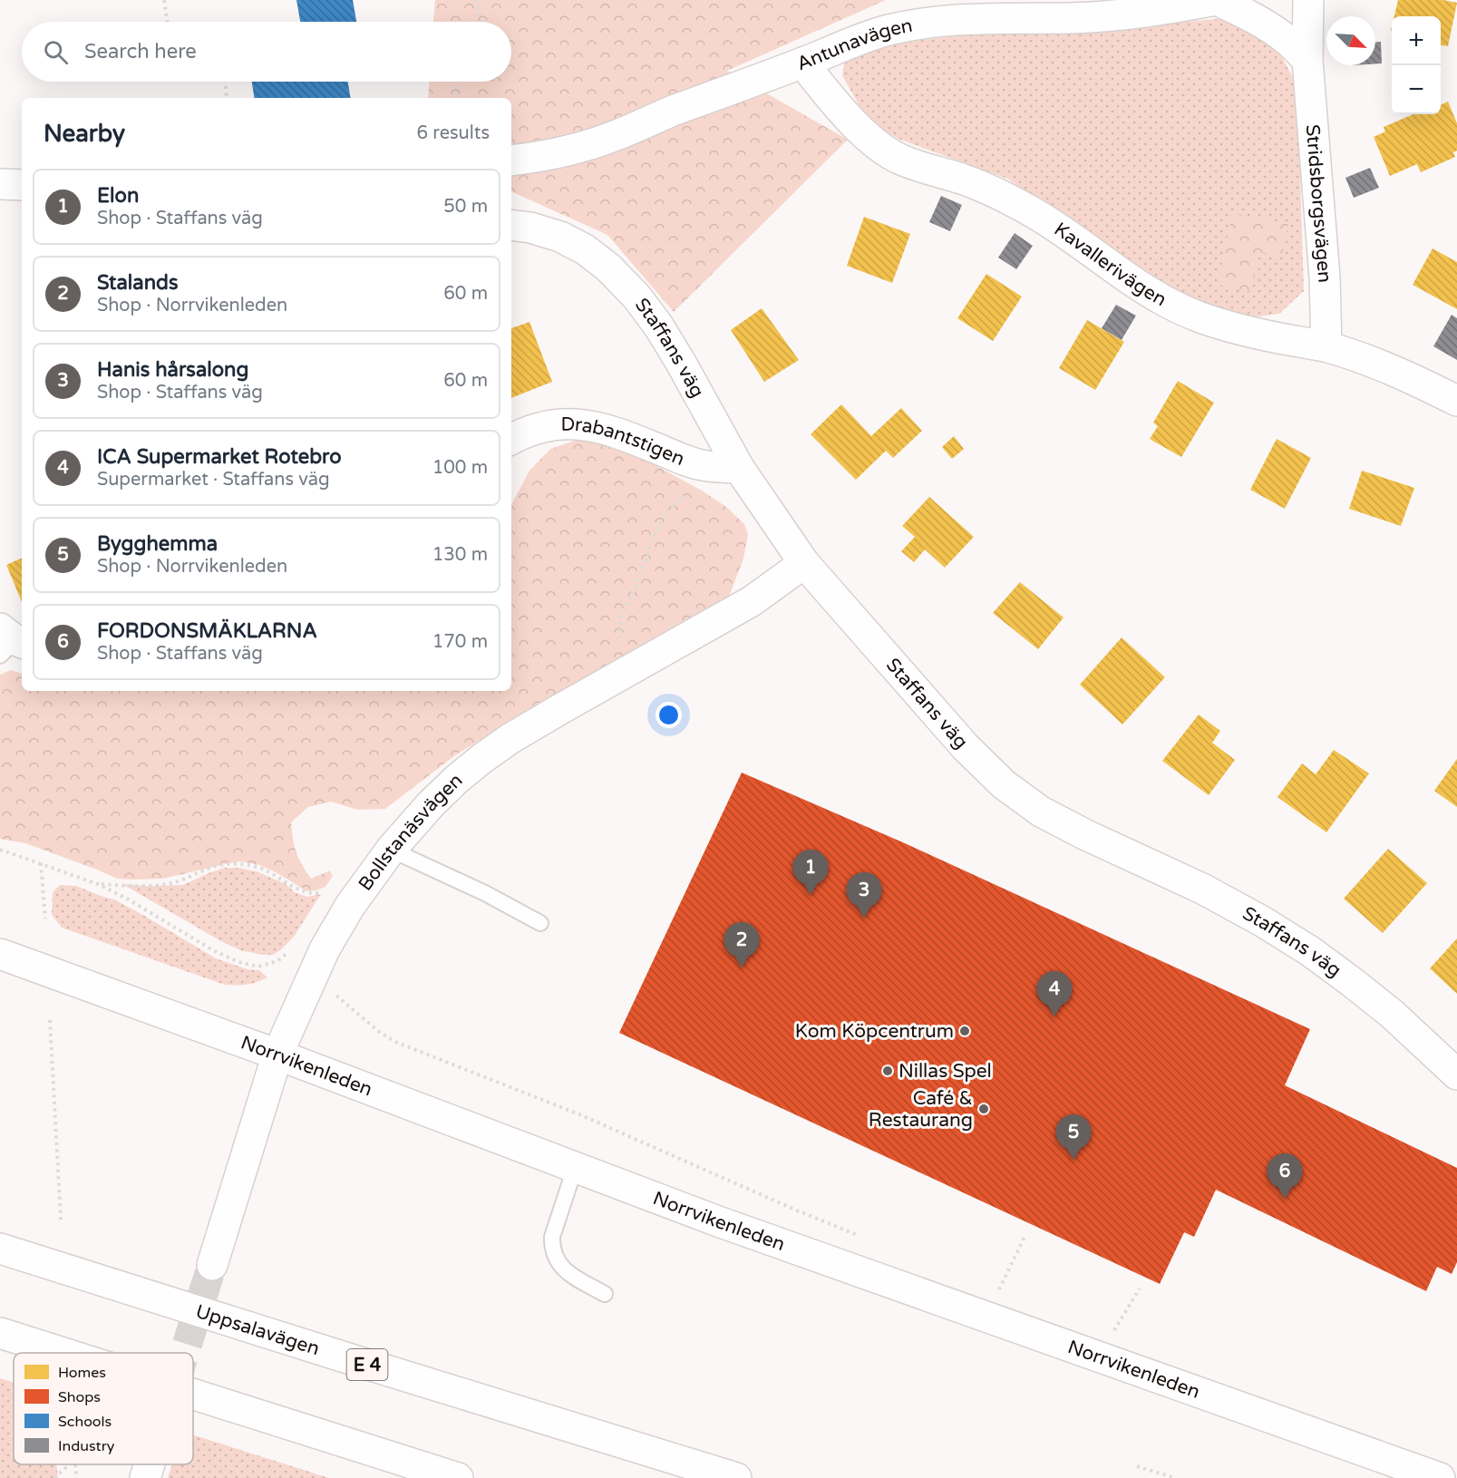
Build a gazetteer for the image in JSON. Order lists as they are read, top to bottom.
{
  "streets": {
    "main road": [
      "Antunavägen",
      "Stridsborgsvägen",
      "Kavallerivägen",
      "Staffans väg",
      "Drabantstigen",
      "Bollstanäsvägen",
      "Norrvikenleden",
      "Uppsalavägen",
      "E 4"
    ]
  },
  "crossings": [
    ["Antunavägen", "Kavallerivägen"],
    ["Stridsborgsvägen", "Kavallerivägen"],
    ["Staffans väg", "Drabantstigen"],
    ["Staffans väg", "Bollstanäsvägen"],
    ["Bollstanäsvägen", "Norrvikenleden"]
  ],
  "places": ["Kom Köpcentrum", "Nillas Spel", "Café & Restaurang"],
  "legend": [
    "Homes",
    "Shops",
    "Schools",
    "Industry"
  ],
  "north": "bottom right",
  "page": {
    "map_buttons": ["+", "−"],
    "search": "Search here",
    "heading": ["Nearby", "6 results"],
    "list": [
      {
        "mark": "1",
        "name": "Elon",
        "note": "Shop · Staffans väg",
        "value": "50 m"
      },
      {
        "mark": "2",
        "name": "Stalands",
        "note": "Shop · Norrvikenleden",
        "value": "60 m"
      },
      {
        "mark": "3",
        "name": "Hanis hårsalong",
        "note": "Shop · Staffans väg",
        "value": "60 m"
      },
      {
        "mark": "4",
        "name": "ICA Supermarket Rotebro",
        "note": "Supermarket · Staffans väg",
        "value": "100 m"
      },
      {
        "mark": "5",
        "name": "Bygghemma",
        "note": "Shop · Norrvikenleden",
        "value": "130 m"
      },
      {
        "mark": "6",
        "name": "FORDONSMÄKLARNA",
        "note": "Shop · Staffans väg",
        "value": "170 m"
      }
    ],
    "pins": [
      "1",
      "3",
      "2",
      "4",
      "5",
      "6"
    ]
  }
}
